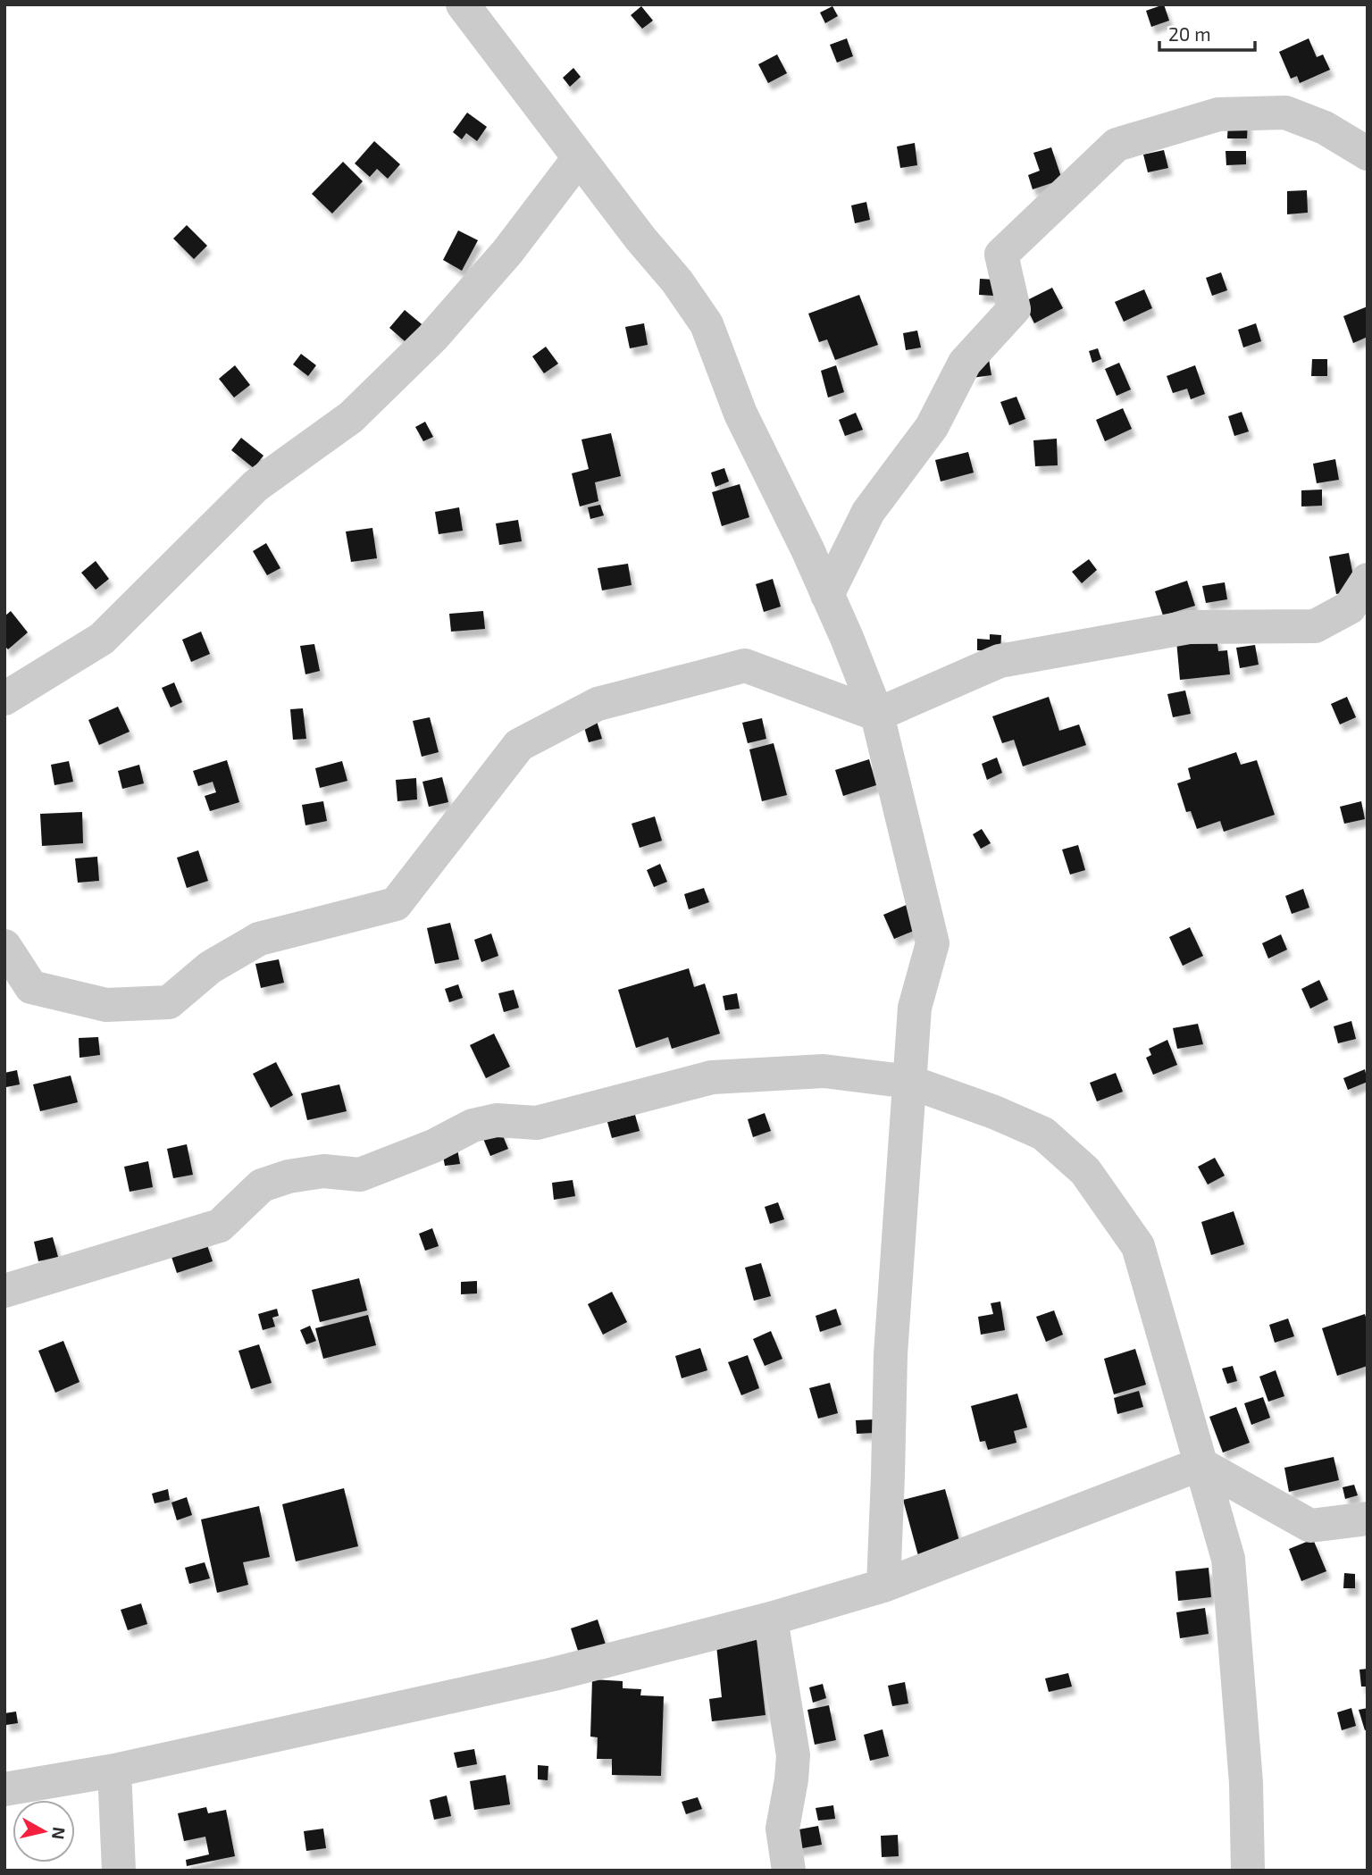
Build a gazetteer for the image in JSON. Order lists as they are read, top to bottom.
{
  "scale_bar": "20 m",
  "north": "right"
}
